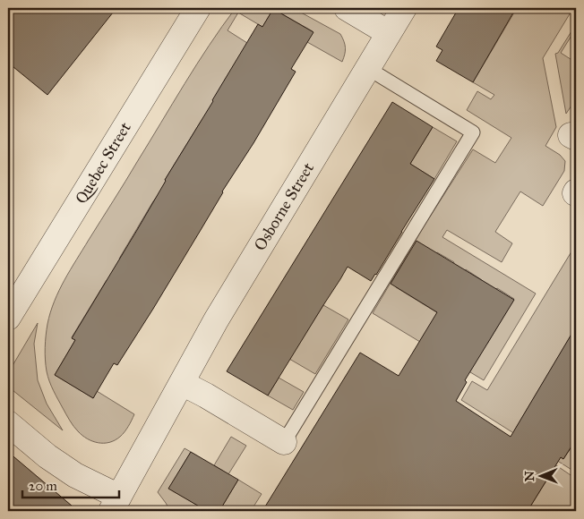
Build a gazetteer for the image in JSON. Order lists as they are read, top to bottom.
{
  "streets": {
    "street": ["Quebec Street", "Osborne Street"]
  },
  "scale_bar": "20 m",
  "north": "left"
}
